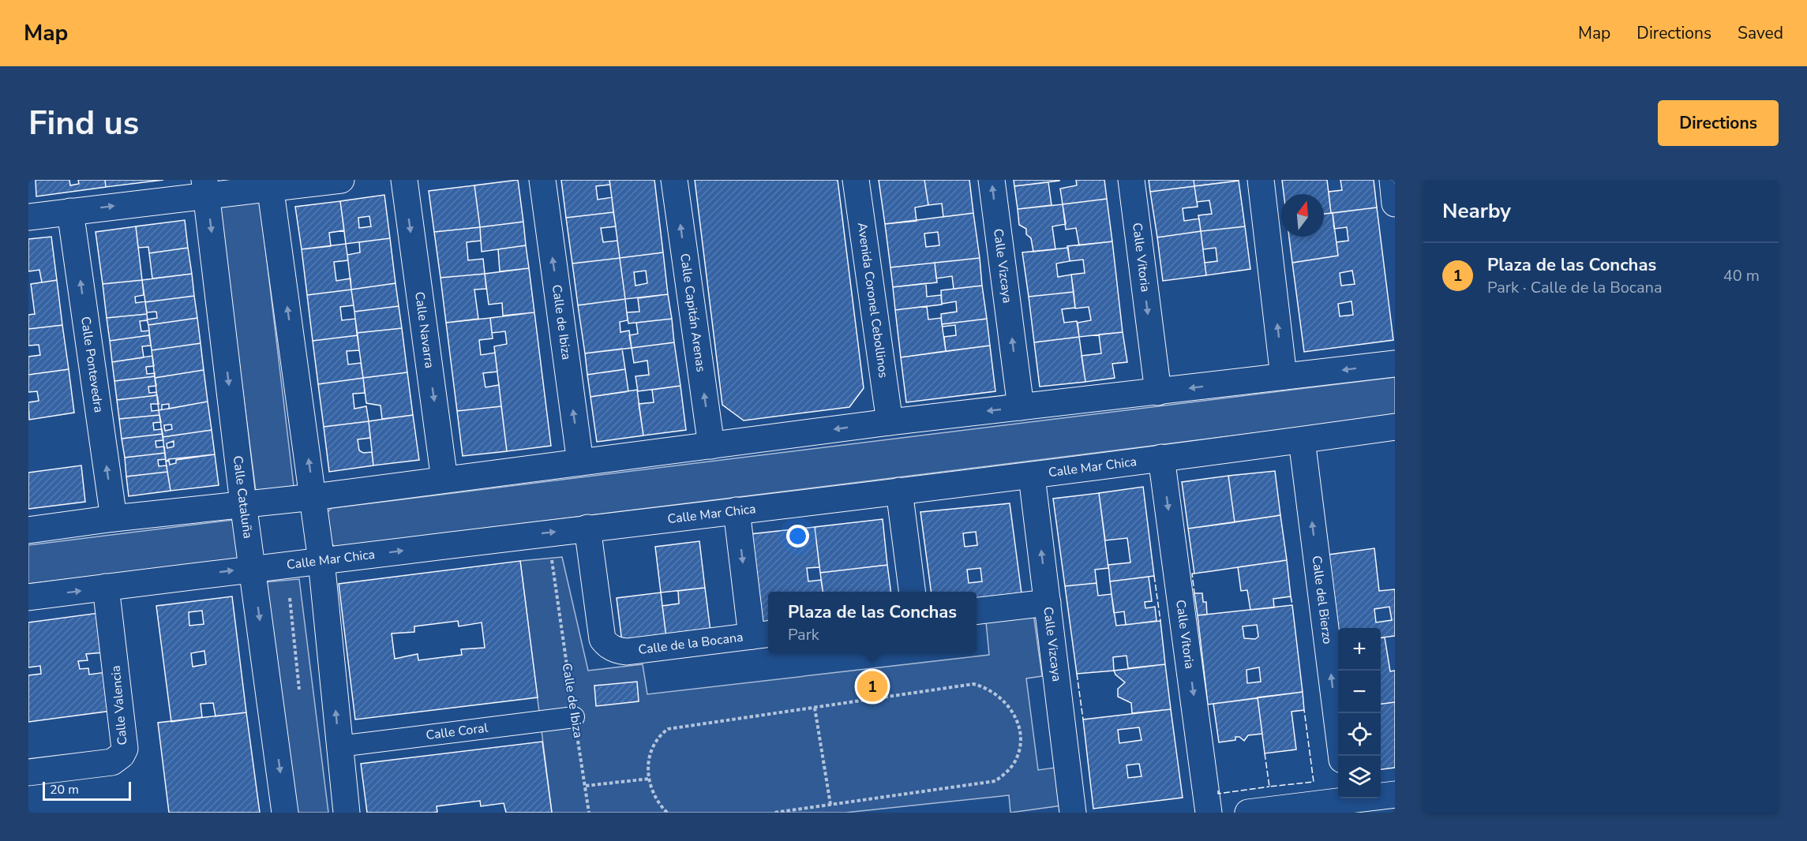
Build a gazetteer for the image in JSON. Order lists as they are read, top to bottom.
{
  "streets": {
    "street": [
      "Calle Vitoria",
      "Calle Vizcaya",
      "Avenida Coronel Cebollinos",
      "Calle Capitán Arenas",
      "Calle de Ibiza",
      "Calle Navarra",
      "Calle Pontevedra",
      "Calle Mar Chica",
      "Calle Cataluña",
      "Calle del Bierzo",
      "Calle de la Bocana",
      "Calle Valencia",
      "Calle Coral"
    ]
  },
  "crossings": [
    ["Calle Vitoria", "Calle Mar Chica"],
    ["Calle Vizcaya", "Calle Mar Chica"],
    ["Calle de Ibiza", "Calle Mar Chica"],
    ["Calle de Ibiza", "Calle Coral"],
    ["Calle Mar Chica", "Calle Cataluña"],
    ["Calle Mar Chica", "Calle del Bierzo"],
    ["Calle Mar Chica", "Calle de la Bocana"],
    ["Calle Mar Chica", "Calle Valencia"]
  ],
  "one_way": [
    "Calle Vizcaya",
    "Calle Capitán Arenas",
    "Calle de Ibiza",
    "Calle del Bierzo"
  ],
  "scale_bar": "20 m",
  "north": "top",
  "page": {
    "header": "Map",
    "nav": ["Map", "Directions", "Saved"],
    "buttons": "Directions",
    "title": "Find us",
    "heading": "Nearby",
    "list": [
      {
        "mark": "1",
        "name": "Plaza de las Conchas",
        "note": "Park · Calle de la Bocana",
        "value": "40 m"
      }
    ],
    "popup": ["Plaza de las Conchas", "Park"],
    "map_buttons": ["+", "−"],
    "pins": "1",
    "scale": "20 m"
  }
}
